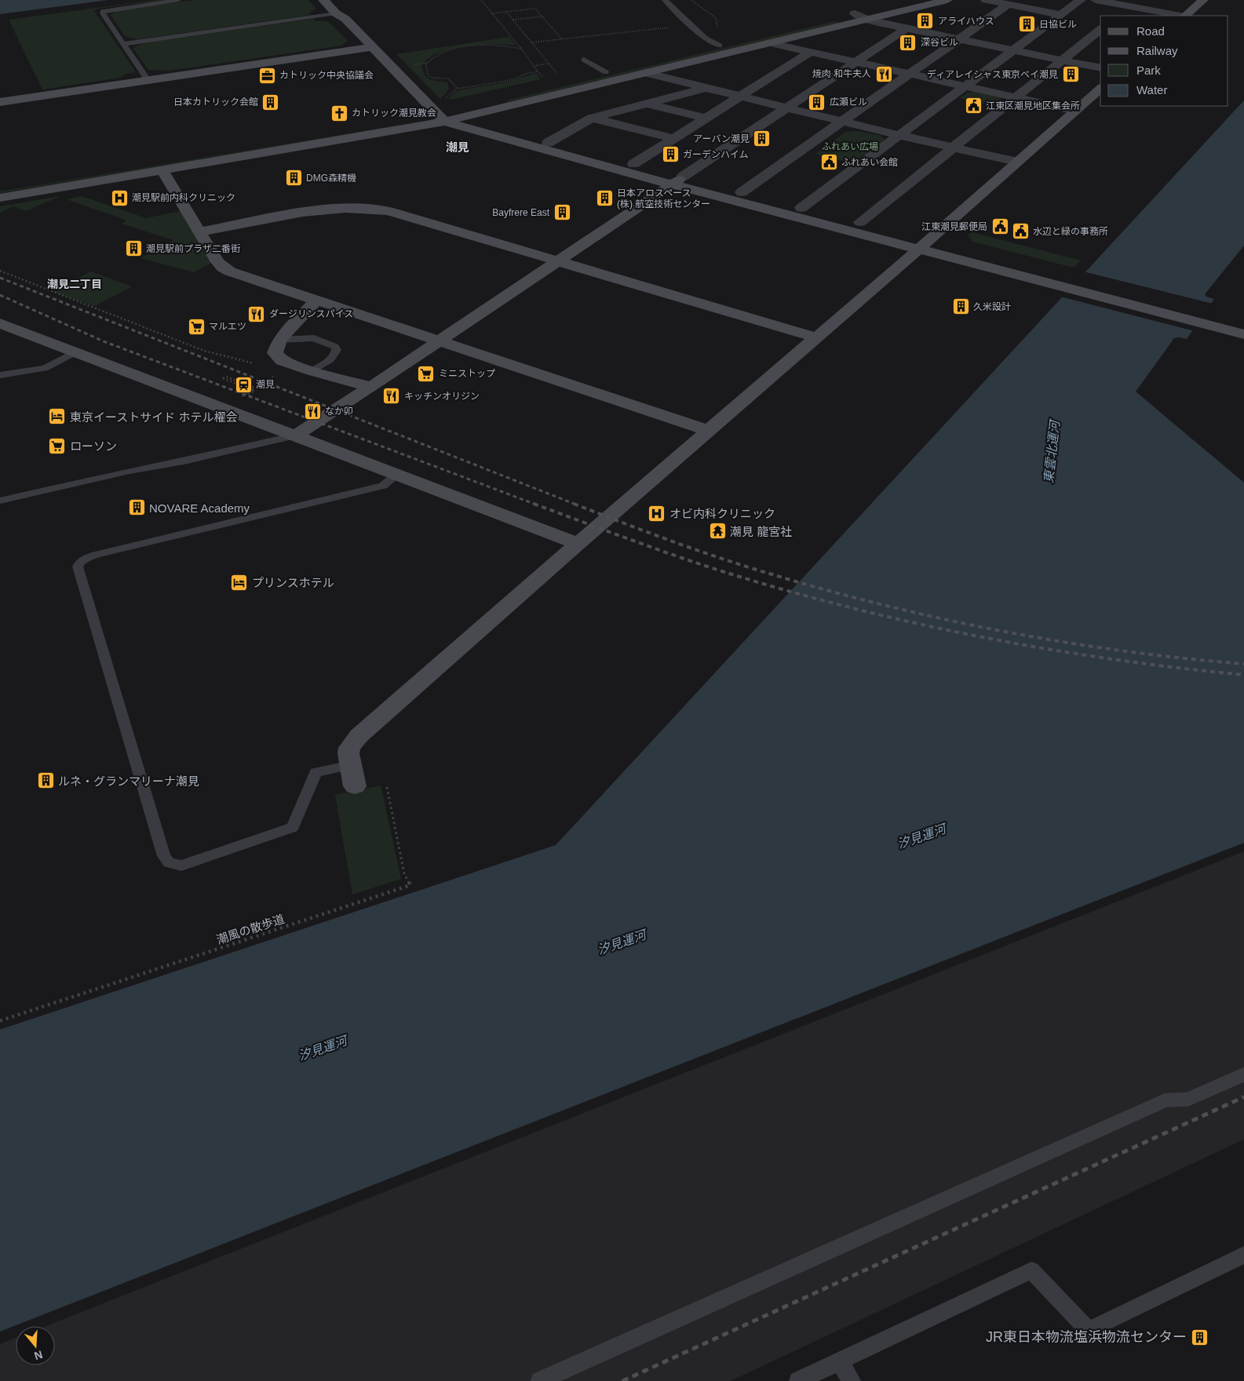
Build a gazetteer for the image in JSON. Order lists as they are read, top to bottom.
{
  "streets": {
    "path": ["潮風の散歩道"]
  },
  "districts": ["潮見", "潮見二丁目"],
  "water": ["東雲北運河", "汐見運河"],
  "parks": ["ふれあい広場"],
  "places": {
    "building": [
      "アライハウス",
      "日協ビル",
      "深谷ビル",
      "ディアレイシャス東京ベイ潮見",
      "日本カトリック会館",
      "広瀬ビル",
      "アーバン潮見",
      "ガーデンハイム",
      "DMG森精機",
      "日本アロスペース (株) 航空技術センター",
      "Bayfrere East",
      "潮見駅前プラザ二番街",
      "久米設計",
      "NOVARE Academy",
      "ルネ・グランマリーナ潮見",
      "JR東日本物流塩浜物流センター"
    ],
    "restaurant": [
      "焼肉 和牛夫人",
      "ダージリンスパイス",
      "キッチンオリジン",
      "なか卯"
    ],
    "office": ["カトリック中央協議会"],
    "public building": [
      "江東区潮見地区集会所",
      "ふれあい会館",
      "江東潮見郵便局",
      "水辺と緑の事務所"
    ],
    "church": ["カトリック潮見教会"],
    "hospital": ["潮見駅前内科クリニック", "オビ内科クリニック"],
    "supermarket": ["マルエツ", "ミニストップ", "ローソン"],
    "station": ["潮見"],
    "hotel": ["東京イーストサイド ホテル櫂会", "プリンスホテル"],
    "temple": ["潮見 龍宮社"]
  },
  "legend": [
    "Road",
    "Railway",
    "Park",
    "Water"
  ],
  "north": "bottom"
}
